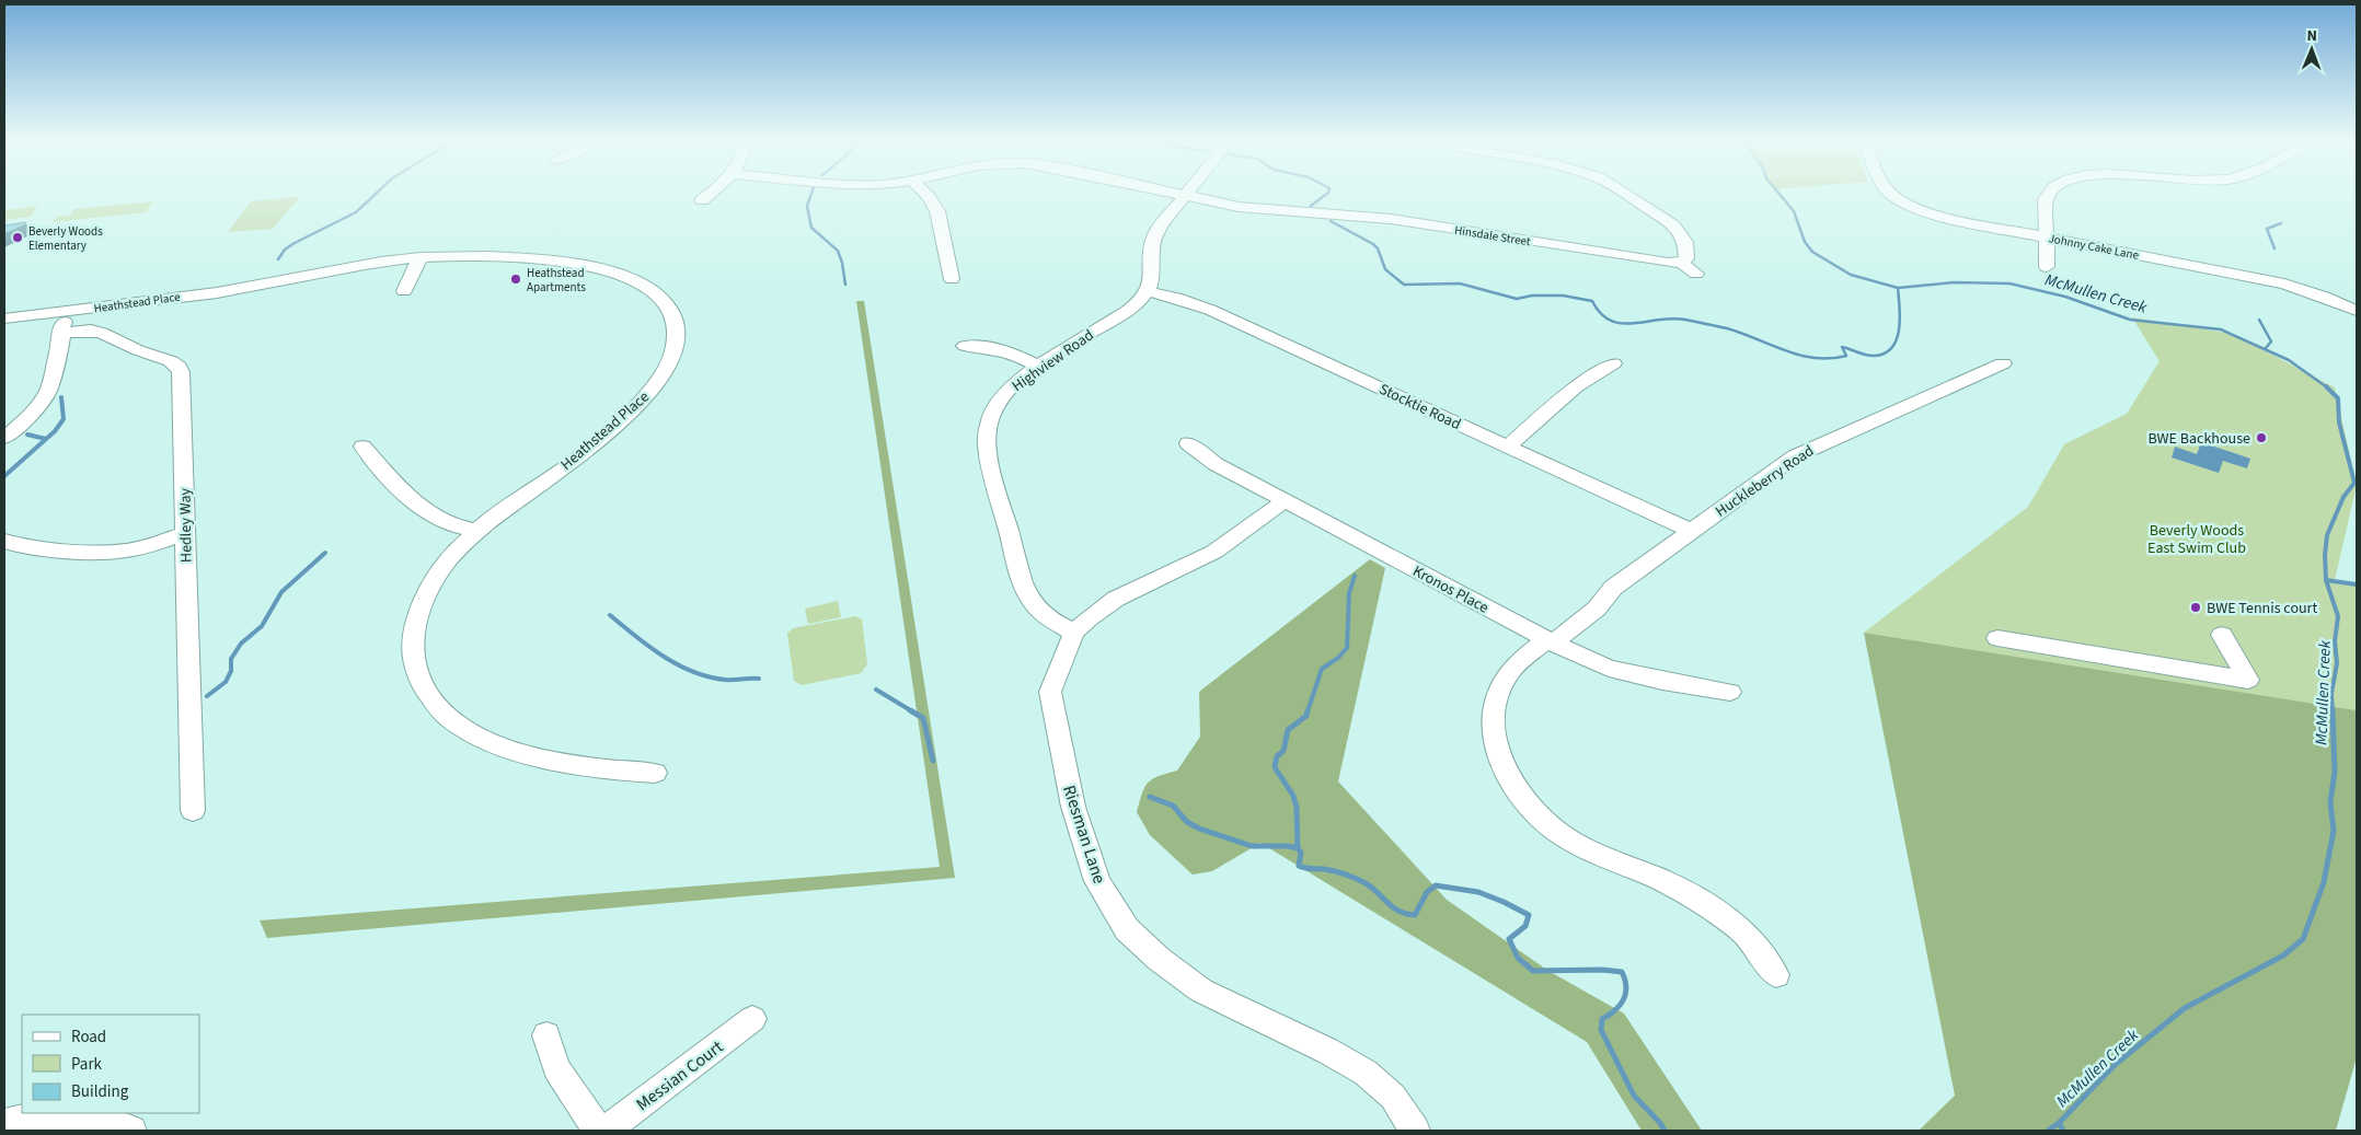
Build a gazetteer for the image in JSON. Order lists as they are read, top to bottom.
{
  "streets": {
    "street": [
      "Hinsdale Street",
      "Johnny Cake Lane",
      "Heathstead Place",
      "Highview Road",
      "Stocktie Road",
      "Huckleberry Road",
      "Hedley Way",
      "Kronos Place",
      "Riesman Lane",
      "Messian Court"
    ]
  },
  "crossings": [
    ["Highview Road", "Stocktie Road"],
    ["Highview Road", "Riesman Lane"],
    ["Stocktie Road", "Huckleberry Road"],
    ["Huckleberry Road", "Kronos Place"],
    ["Kronos Place", "Riesman Lane"]
  ],
  "water": ["McMullen Creek"],
  "parks": ["Beverly Woods East Swim Club"],
  "places": [
    "Beverly Woods Elementary",
    "Heathstead Apartments",
    "BWE Backhouse",
    "BWE Tennis court"
  ],
  "legend": ["Road", "Park", "Building"],
  "north": "top"
}
